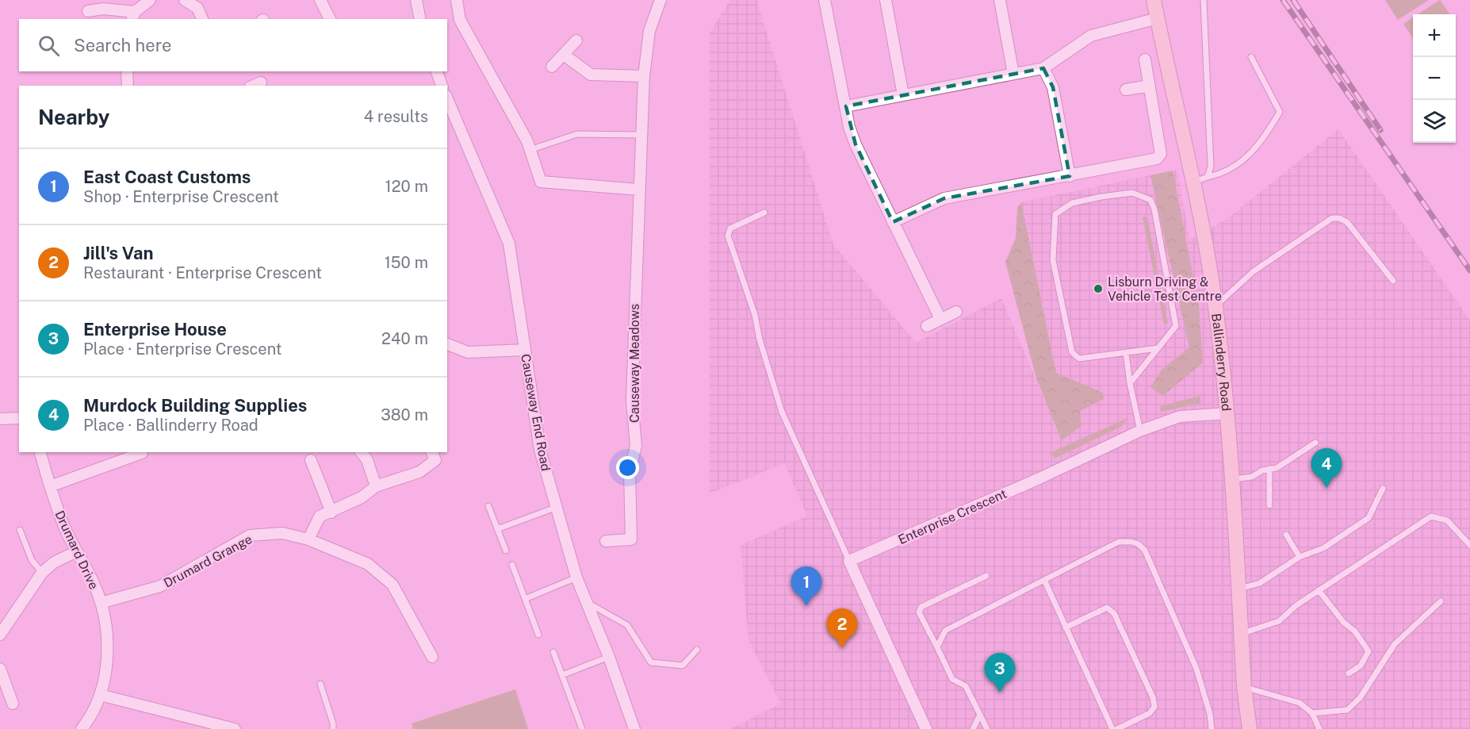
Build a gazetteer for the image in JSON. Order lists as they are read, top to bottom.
{
  "streets": {
    "main road": ["Ballinderry Road"],
    "street": [
      "Causeway Meadows",
      "Causeway End Road",
      "Enterprise Crescent",
      "Drumard Drive",
      "Drumard Grange"
    ]
  },
  "crossings": [
    ["Ballinderry Road", "Enterprise Crescent"],
    ["Drumard Drive", "Drumard Grange"]
  ],
  "places": ["Lisburn Driving & Vehicle Test Centre"],
  "page": {
    "map_buttons": ["+", "−"],
    "search": "Search here",
    "heading": ["Nearby", "4 results"],
    "list": [
      {
        "mark": "1",
        "name": "East Coast Customs",
        "note": "Shop · Enterprise Crescent",
        "value": "120 m"
      },
      {
        "mark": "2",
        "name": "Jill's Van",
        "note": "Restaurant · Enterprise Crescent",
        "value": "150 m"
      },
      {
        "mark": "3",
        "name": "Enterprise House",
        "note": "Place · Enterprise Crescent",
        "value": "240 m"
      },
      {
        "mark": "4",
        "name": "Murdock Building Supplies",
        "note": "Place · Ballinderry Road",
        "value": "380 m"
      }
    ],
    "pins": [
      "4",
      "1",
      "2",
      "3"
    ]
  }
}
